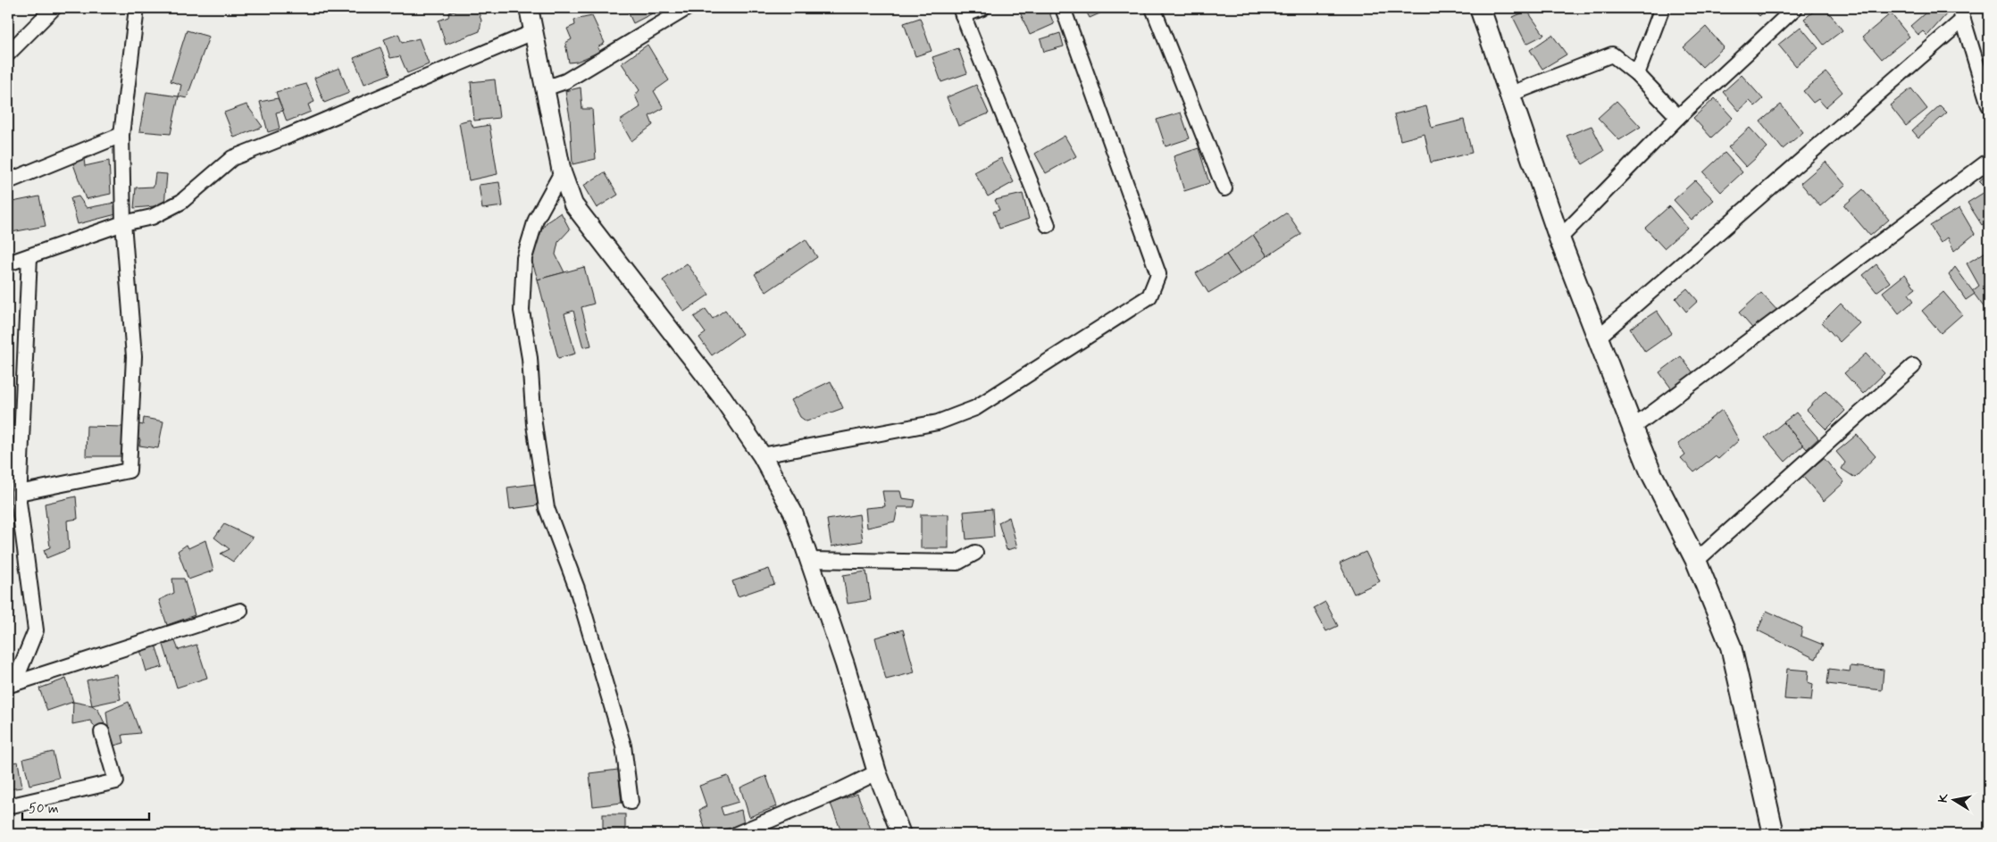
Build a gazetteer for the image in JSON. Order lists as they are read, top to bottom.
{
  "scale_bar": "50 m",
  "north": "left"
}
